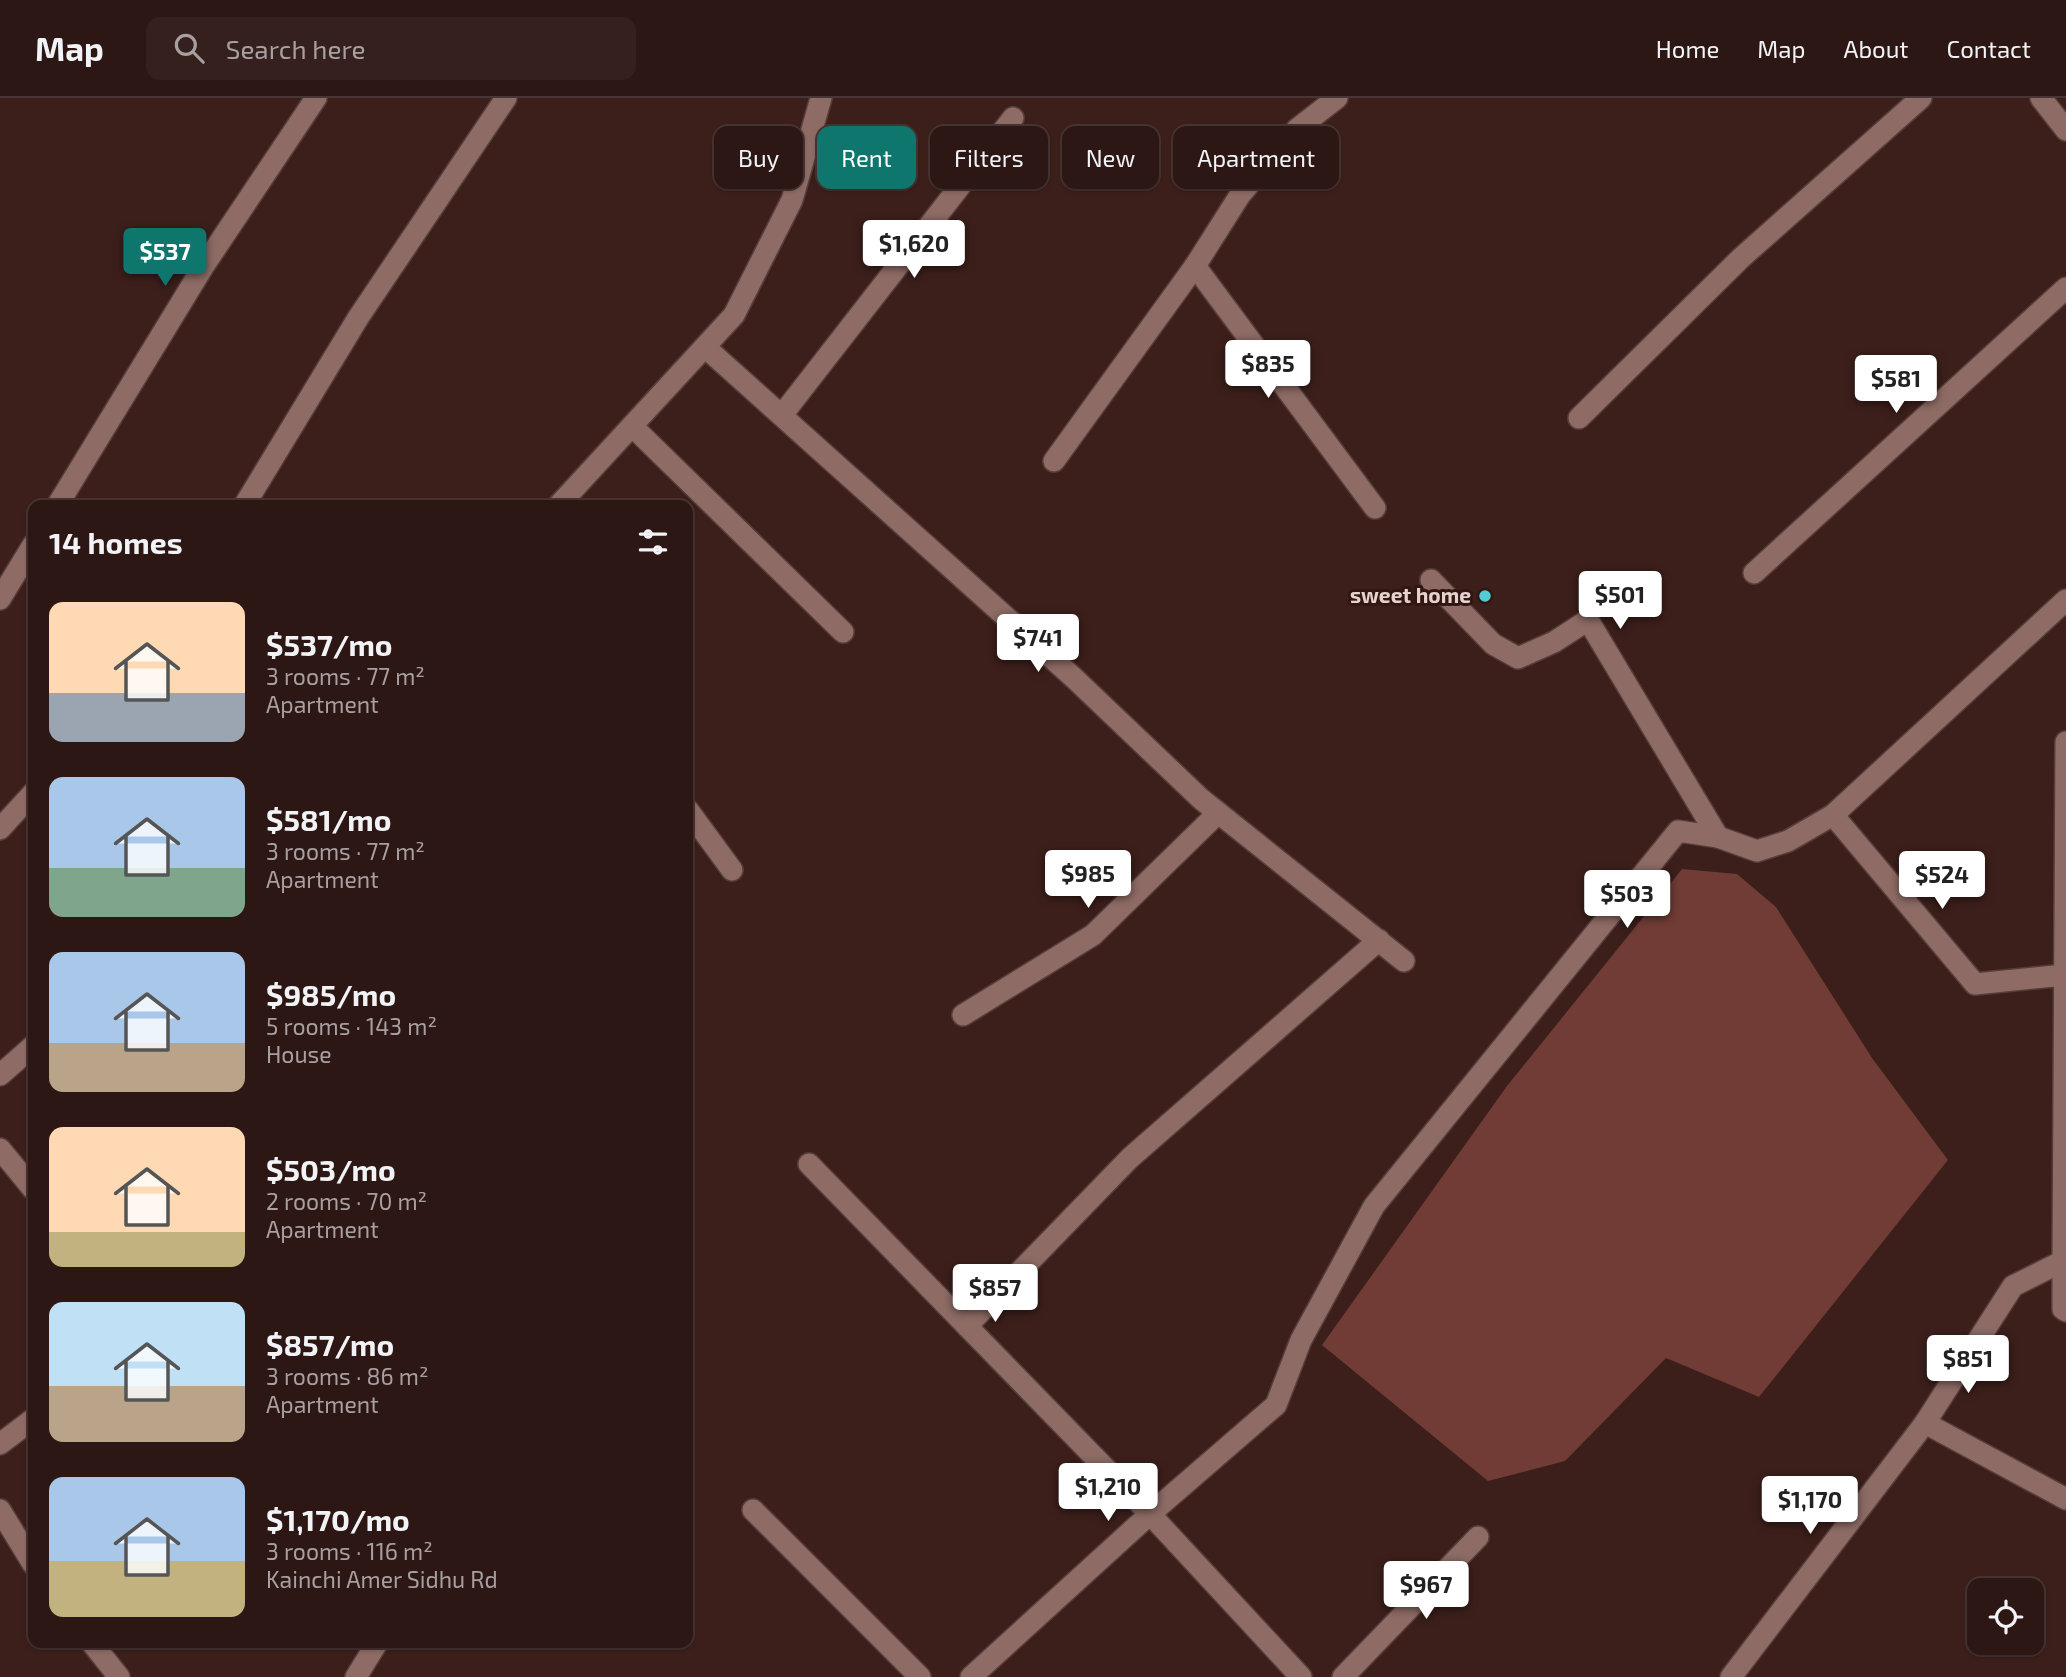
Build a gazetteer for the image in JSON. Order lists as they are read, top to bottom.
{
  "places": ["sweet home"],
  "page": {
    "header": "Map",
    "search": "Search here",
    "nav": [
      "Home",
      "Map",
      "About",
      "Contact"
    ],
    "chip": [
      "Buy",
      "Rent",
      "Filters",
      "New",
      "Apartment"
    ],
    "price": [
      "$1,620",
      "$537",
      "$835",
      "$581",
      "$501",
      "$741",
      "$985",
      "$524",
      "$503",
      "$857",
      "$851",
      "$1,210",
      "$1,170",
      "$967"
    ],
    "heading": "14 homes",
    "list": [
      {
        "name": "$537/mo",
        "note": "3 rooms · 77 m² · Apartment"
      },
      {
        "name": "$581/mo",
        "note": "3 rooms · 77 m² · Apartment"
      },
      {
        "name": "$985/mo",
        "note": "5 rooms · 143 m² · House"
      },
      {
        "name": "$503/mo",
        "note": "2 rooms · 70 m² · Apartment"
      },
      {
        "name": "$857/mo",
        "note": "3 rooms · 86 m² · Apartment"
      },
      {
        "name": "$1,170/mo",
        "note": "3 rooms · 116 m² · Kainchi Amer Sidhu Rd"
      }
    ]
  }
}
